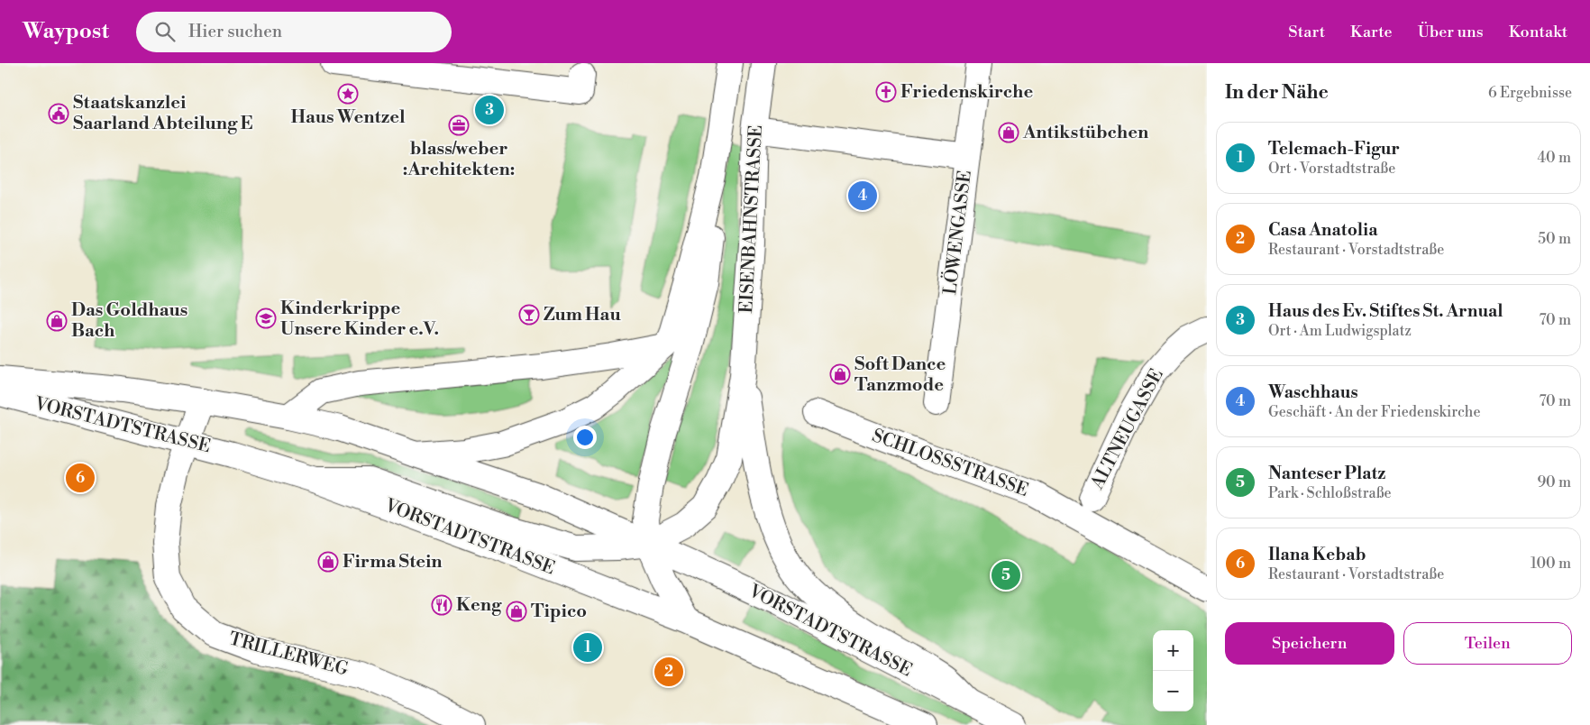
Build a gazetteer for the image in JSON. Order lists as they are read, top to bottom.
{
  "streets": {
    "main road": [
      "EISENBAHNSTRASSE",
      "LÖWENGASSE",
      "VORSTADTSTRASSE",
      "ALTNEUGASSE",
      "SCHLOSSSTRASSE",
      "TRILLERWEG"
    ]
  },
  "crossings": [
    ["EISENBAHNSTRASSE", "VORSTADTSTRASSE"],
    ["VORSTADTSTRASSE", "TRILLERWEG"],
    ["ALTNEUGASSE", "SCHLOSSSTRASSE"]
  ],
  "places": {
    "church": ["Friedenskirche"],
    "place": ["Haus Wentzel"],
    "public building": ["Staatskanzlei Saarland Abteilung E"],
    "office": ["blass/weber :Architekten:"],
    "shop": [
      "Antikstübchen",
      "Das Goldhaus Bach",
      "Soft Dance Tanzmode",
      "Firma Stein",
      "Tipico"
    ],
    "bar": ["Zum Hau"],
    "school or university": ["Kinderkrippe Unsere Kinder e.V."],
    "restaurant": ["Keng"]
  },
  "page": {
    "header": "Waypost",
    "search": "Hier suchen",
    "nav": [
      "Start",
      "Karte",
      "Über uns",
      "Kontakt"
    ],
    "heading": ["In der Nähe", "6 Ergebnisse"],
    "pins": [
      "3",
      "4",
      "6",
      "5",
      "1",
      "2"
    ],
    "list": [
      {
        "mark": "1",
        "name": "Telemach-Figur",
        "note": "Ort · Vorstadtstraße",
        "value": "40 m"
      },
      {
        "mark": "2",
        "name": "Casa Anatolia",
        "note": "Restaurant · Vorstadtstraße",
        "value": "50 m"
      },
      {
        "mark": "3",
        "name": "Haus des Ev. Stiftes St. Arnual",
        "note": "Ort · Am Ludwigsplatz",
        "value": "70 m"
      },
      {
        "mark": "4",
        "name": "Waschhaus",
        "note": "Geschäft · An der Friedenskirche",
        "value": "70 m"
      },
      {
        "mark": "5",
        "name": "Nanteser Platz",
        "note": "Park · Schloßstraße",
        "value": "90 m"
      },
      {
        "mark": "6",
        "name": "Ilana Kebab",
        "note": "Restaurant · Vorstadtstraße",
        "value": "100 m"
      }
    ],
    "buttons": ["Speichern", "Teilen"],
    "map_buttons": ["+", "−"]
  }
}
